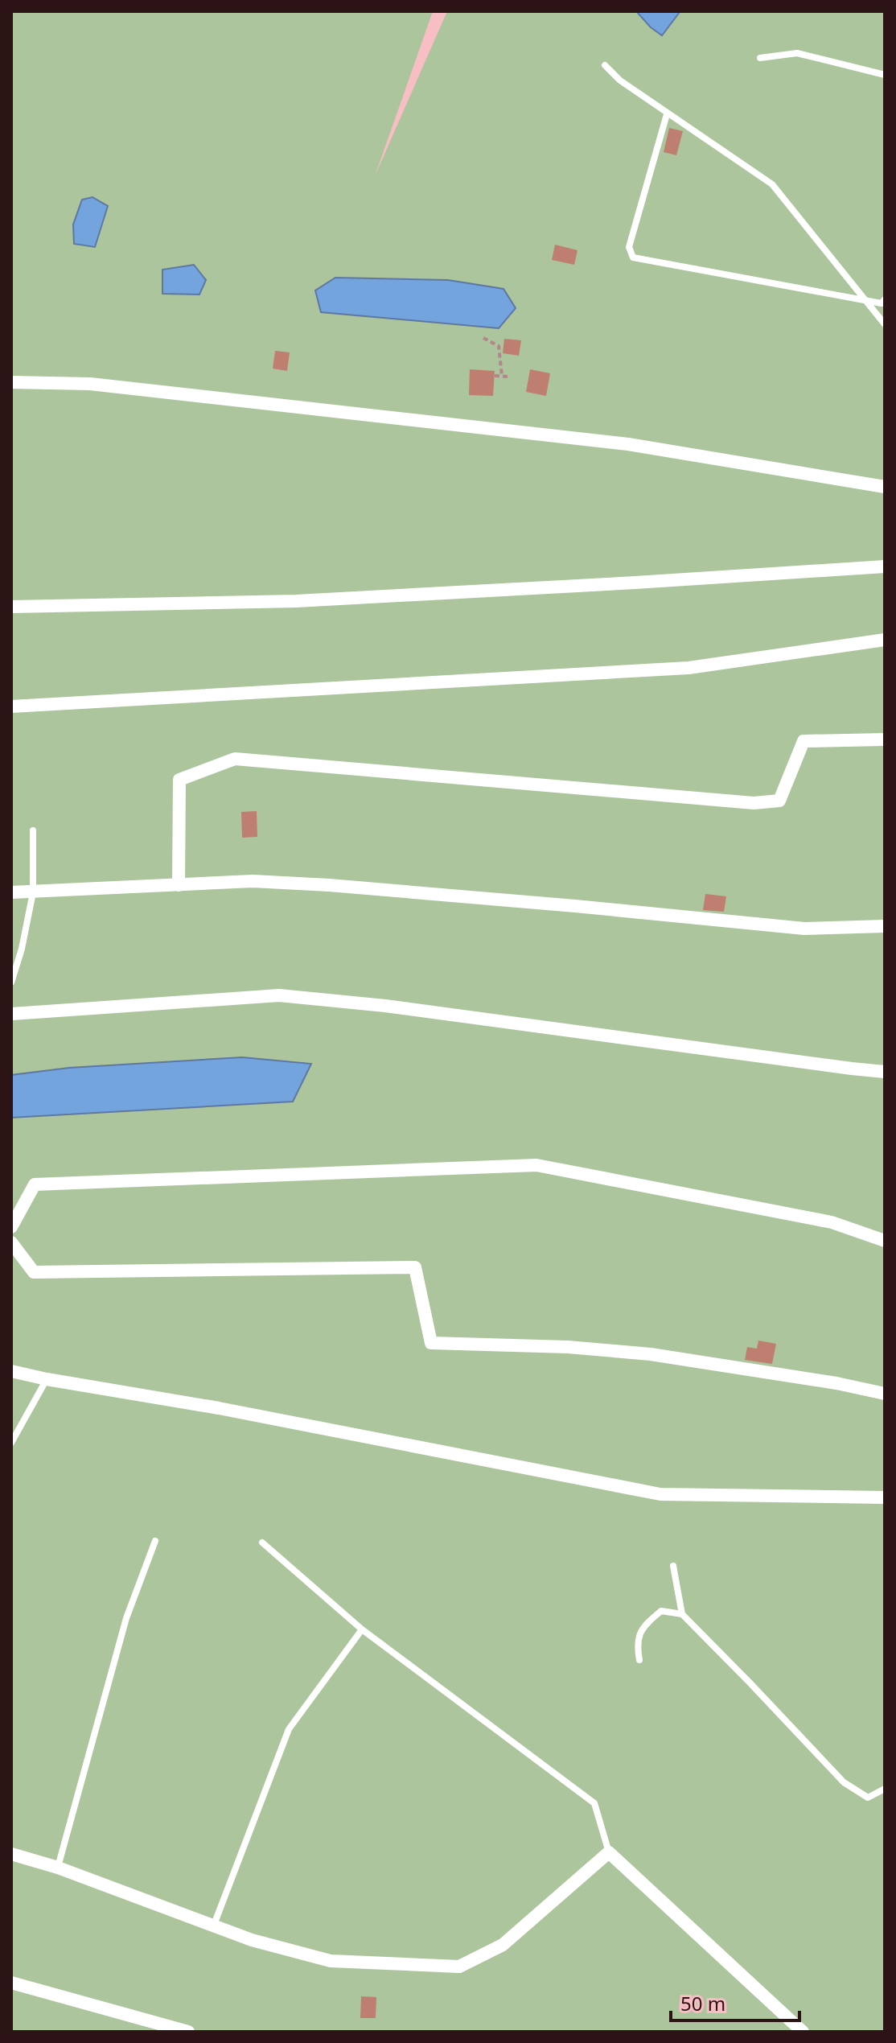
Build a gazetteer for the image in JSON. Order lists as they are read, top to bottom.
{
  "scale_bar": "50 m"
}
